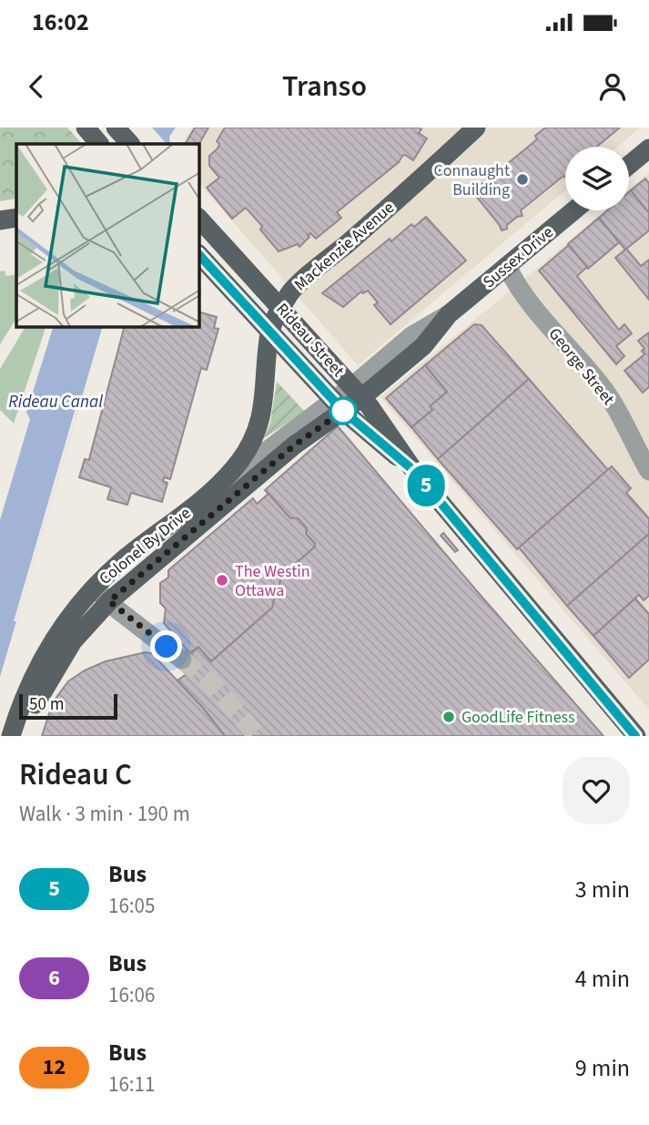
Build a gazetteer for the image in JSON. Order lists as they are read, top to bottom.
{
  "streets": {
    "main road": [
      "Mackenzie Avenue",
      "Sussex Drive",
      "Rideau Street",
      "Colonel By Drive"
    ],
    "street": ["George Street"]
  },
  "crossings": [
    ["Mackenzie Avenue", "Rideau Street"],
    ["Mackenzie Avenue", "Colonel By Drive"],
    ["Sussex Drive", "Rideau Street"],
    ["Sussex Drive", "George Street"],
    ["Sussex Drive", "Colonel By Drive"],
    ["Rideau Street", "Colonel By Drive"]
  ],
  "water": ["Rideau Canal"],
  "places": ["Connaught Building", "The Westin Ottawa", "GoodLife Fitness"],
  "lines": ["bus line 5"],
  "scale_bar": "50 m",
  "page": {
    "status": "16:02",
    "header": "Transo",
    "on_map": "5",
    "scale": "50 m",
    "heading": ["Rideau C", "Walk · 3 min · 190 m"],
    "list": [
      {
        "mark": "5",
        "name": "Bus",
        "note": "16:05",
        "value": "3 min"
      },
      {
        "mark": "6",
        "name": "Bus",
        "note": "16:06",
        "value": "4 min"
      },
      {
        "mark": "12",
        "name": "Bus",
        "note": "16:11",
        "value": "9 min"
      }
    ]
  }
}
